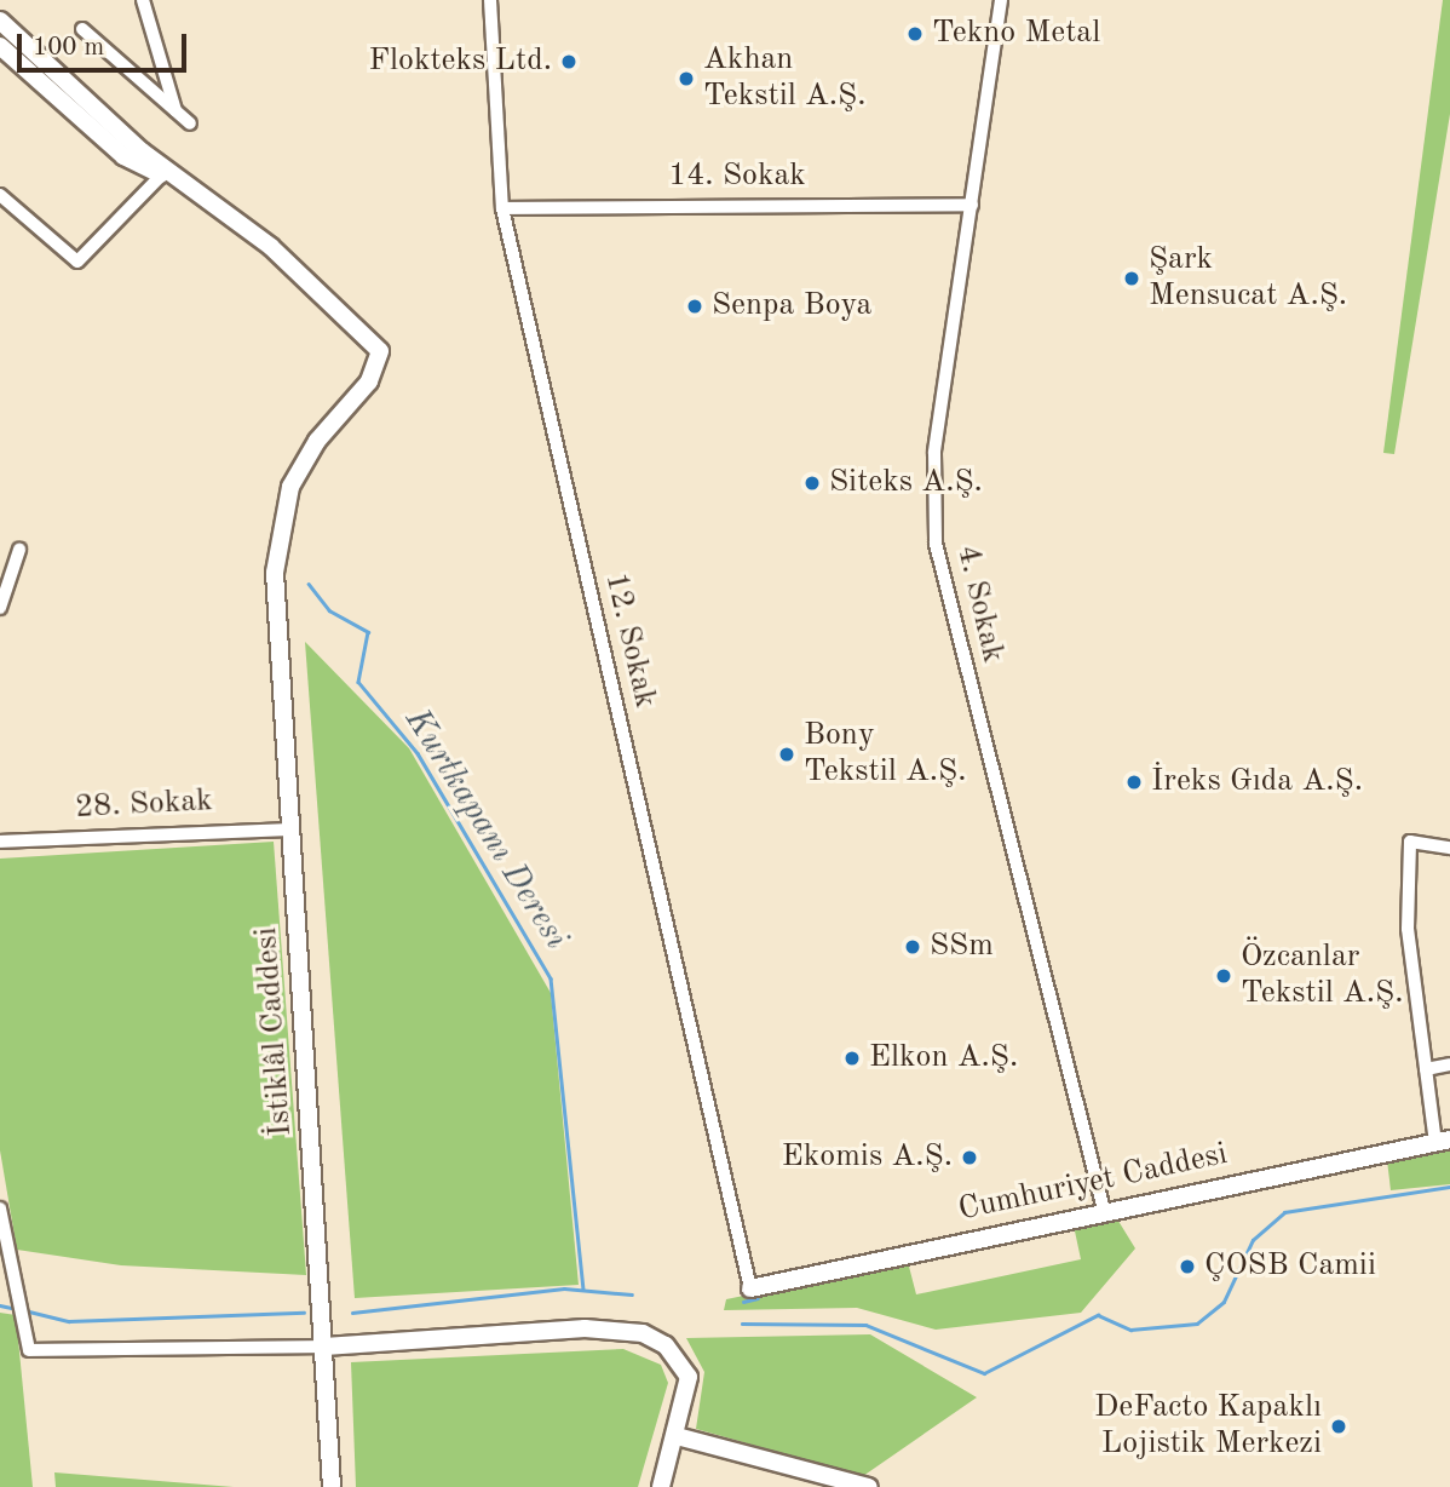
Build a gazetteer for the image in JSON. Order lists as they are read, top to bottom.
{
  "streets": {
    "street": [
      "14. Sokak",
      "4. Sokak",
      "12. Sokak",
      "28. Sokak",
      "İstiklâl Caddesi",
      "Cumhuriyet Caddesi"
    ]
  },
  "crossings": [
    ["14. Sokak", "4. Sokak"],
    ["14. Sokak", "12. Sokak"],
    ["4. Sokak", "Cumhuriyet Caddesi"],
    ["12. Sokak", "Cumhuriyet Caddesi"],
    ["28. Sokak", "İstiklâl Caddesi"]
  ],
  "water": ["Kurtkapanı Deresi"],
  "places": [
    "Tekno Metal",
    "Flokteks Ltd.",
    "Akhan Tekstil A.Ş.",
    "Şark Mensucat A.Ş.",
    "Senpa Boya",
    "Siteks A.Ş.",
    "Bony Tekstil A.Ş.",
    "İreks Gıda A.Ş.",
    "SSm",
    "Özcanlar Tekstil A.Ş.",
    "Elkon A.Ş.",
    "Ekomis A.Ş.",
    "ÇOSB Camii",
    "DeFacto Kapaklı Lojistik Merkezi"
  ],
  "scale_bar": "100 m"
}
